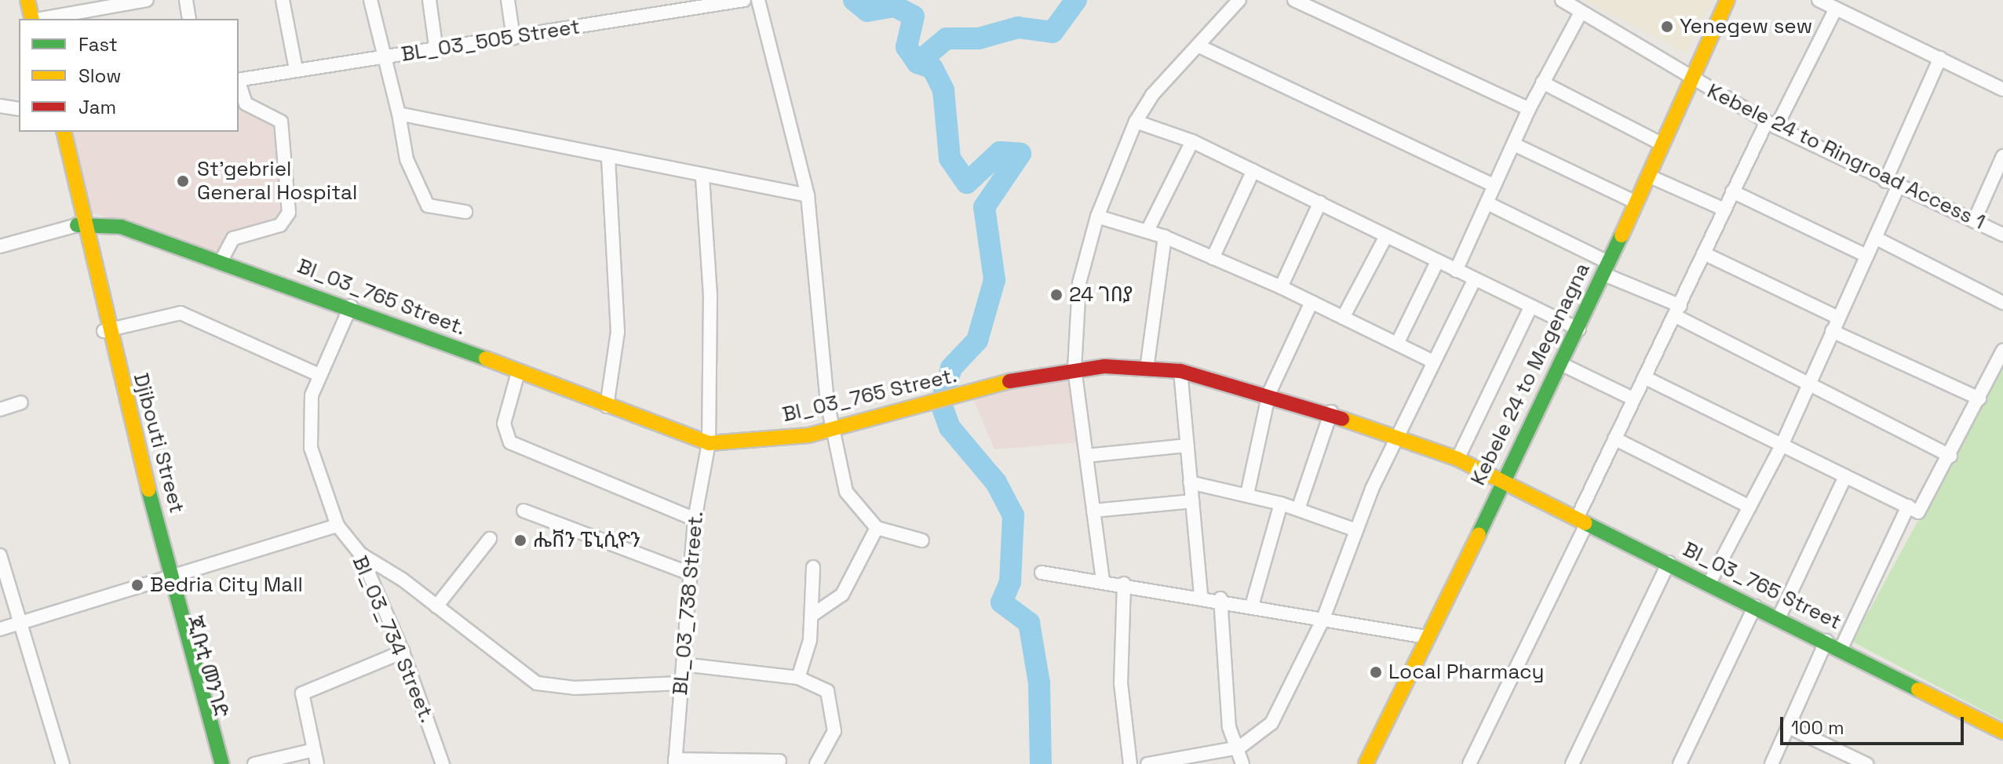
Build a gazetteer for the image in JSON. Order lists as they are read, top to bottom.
{
  "streets": {
    "street": [
      "BL_03_505 Street",
      "Kebele 24 to Ringroad Access 1",
      "Bl_03_765 Street.",
      "Kebele 24 to Megenagna",
      "Djibouti Street",
      "Bl_03_765 Street",
      "BL_03_738 Street.",
      "Bl_03_734 Street.",
      "ጂቡቲ መንገድ"
    ]
  },
  "crossings": [
    ["Kebele 24 to Ringroad Access 1", "Kebele 24 to Megenagna"],
    ["Bl_03_765 Street.", "Kebele 24 to Megenagna"],
    ["Bl_03_765 Street.", "Djibouti Street"],
    ["Bl_03_765 Street.", "Bl_03_765 Street"],
    ["Bl_03_765 Street.", "BL_03_738 Street."],
    ["Bl_03_765 Street.", "Bl_03_734 Street."],
    ["Kebele 24 to Megenagna", "Bl_03_765 Street"],
    ["Djibouti Street", "ጂቡቲ መንገድ"]
  ],
  "places": [
    "Yenegew sew",
    "St'gebriel General Hospital",
    "24 ገበያ",
    "ሔቨን ፔኒሲዮን",
    "Bedria City Mall",
    "Local Pharmacy"
  ],
  "legend": ["Fast", "Slow", "Jam"],
  "scale_bar": "100 m"
}
